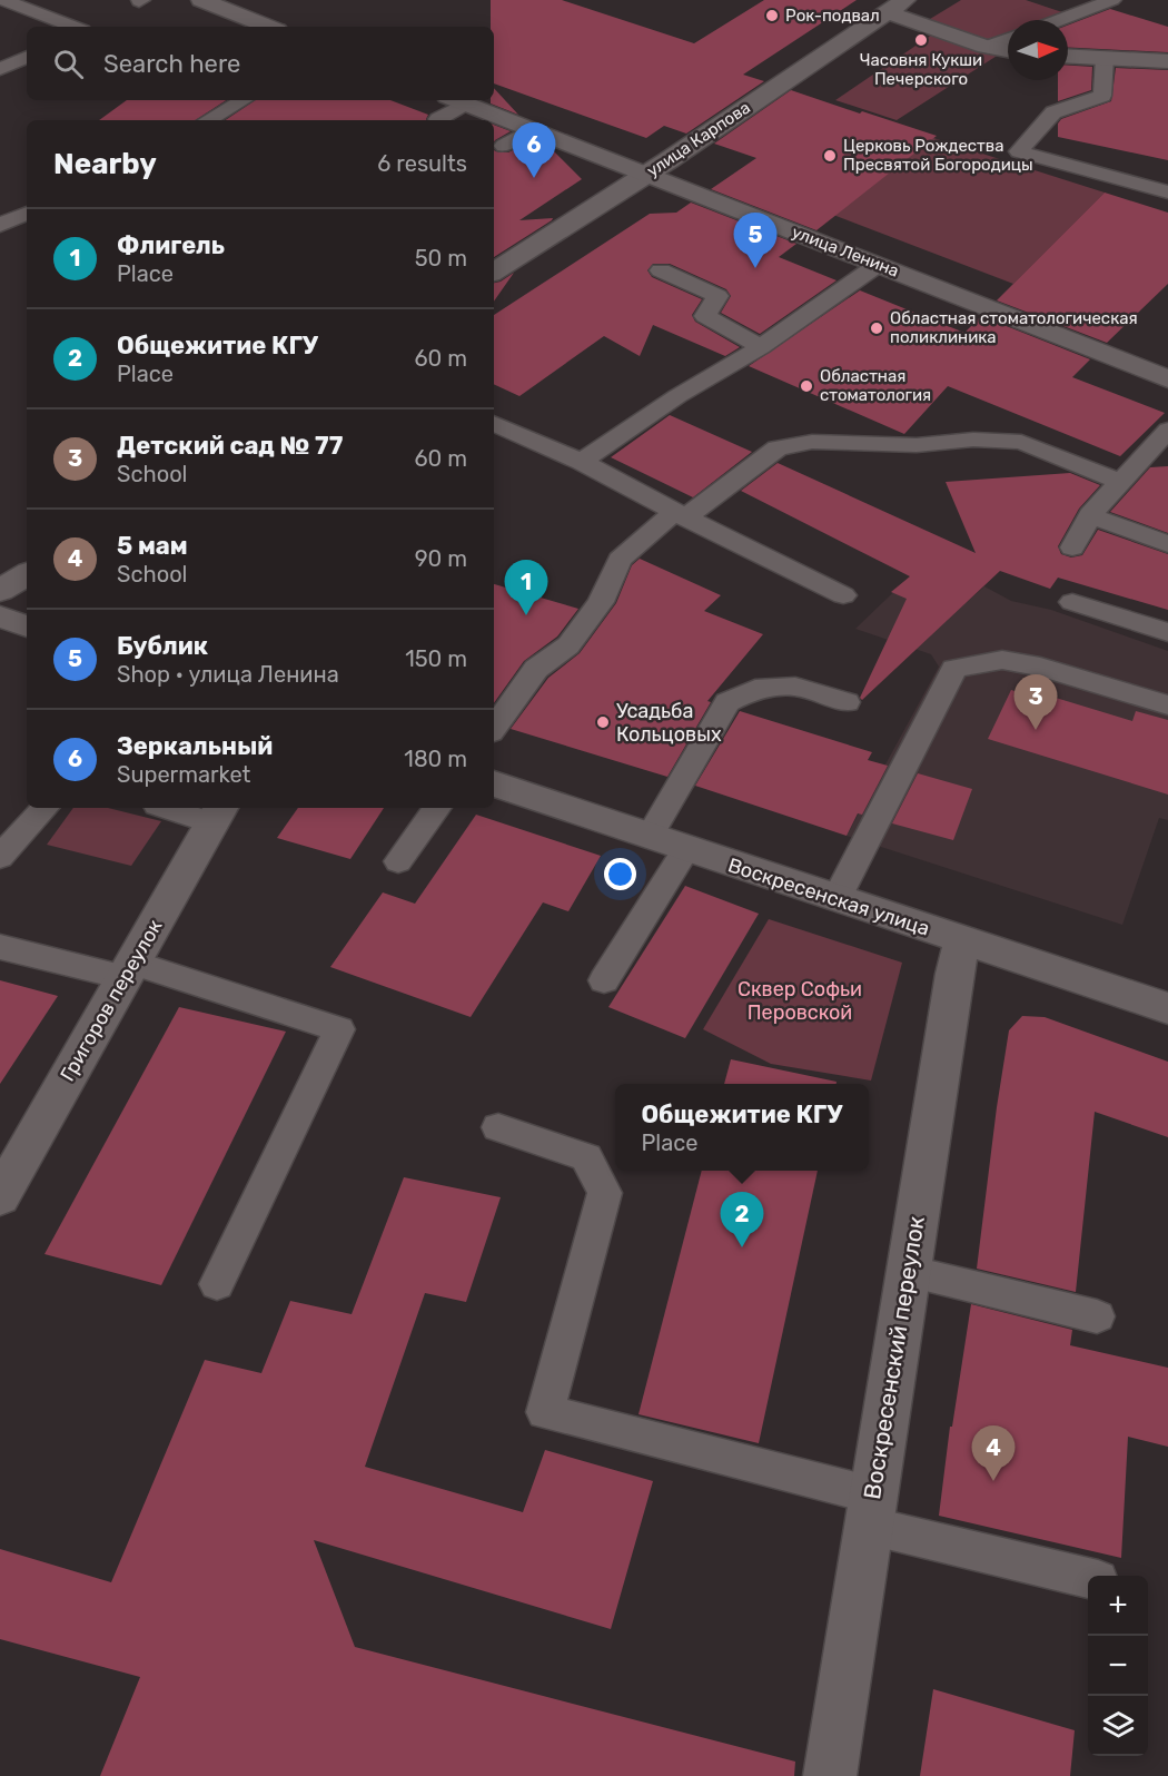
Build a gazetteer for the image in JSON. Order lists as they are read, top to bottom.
{
  "streets": {
    "street": [
      "улица Карпова",
      "улица Ленина",
      "Воскресенская улица",
      "Григоров переулок",
      "Воскресенский переулок"
    ]
  },
  "crossings": [
    ["улица Карпова", "улица Ленина"],
    ["Воскресенская улица", "Воскресенский переулок"]
  ],
  "parks": ["Сквер Софьи Перовской"],
  "places": [
    "Рок-подвал",
    "Часовня Кукши Печерского",
    "Церковь Рождества Пресвятой Богородицы",
    "Областная стоматологическая поликлиника",
    "Областная стоматология",
    "Усадьба Кольцовых"
  ],
  "north": "right",
  "page": {
    "search": "Search here",
    "heading": ["Nearby", "6 results"],
    "pins": [
      "6",
      "5",
      "1",
      "3",
      "2",
      "4"
    ],
    "list": [
      {
        "mark": "1",
        "name": "Флигель",
        "note": "Place",
        "value": "50 m"
      },
      {
        "mark": "2",
        "name": "Общежитие КГУ",
        "note": "Place",
        "value": "60 m"
      },
      {
        "mark": "3",
        "name": "Детский сад № 77",
        "note": "School",
        "value": "60 m"
      },
      {
        "mark": "4",
        "name": "5 мам",
        "note": "School",
        "value": "90 m"
      },
      {
        "mark": "5",
        "name": "Бублик",
        "note": "Shop · улица Ленина",
        "value": "150 m"
      },
      {
        "mark": "6",
        "name": "Зеркальный",
        "note": "Supermarket",
        "value": "180 m"
      }
    ],
    "popup": ["Общежитие КГУ", "Place"],
    "map_buttons": ["+", "−"]
  }
}
